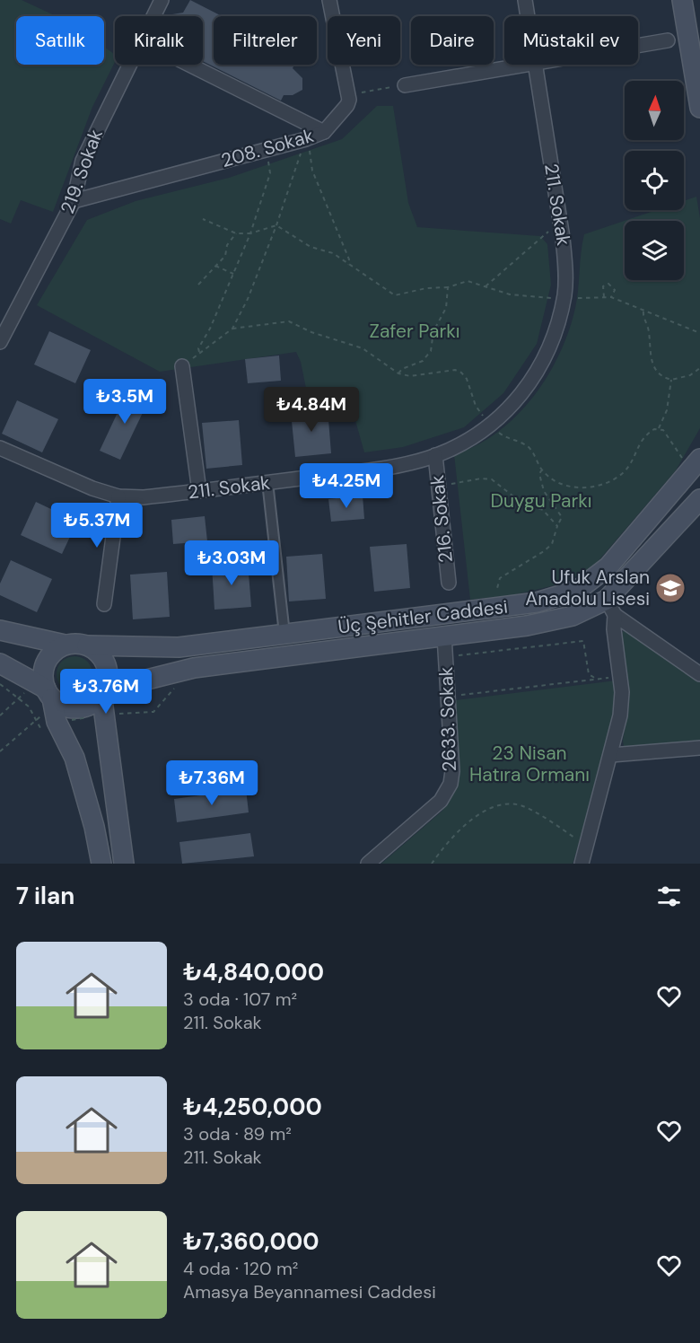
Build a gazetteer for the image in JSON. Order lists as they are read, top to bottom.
{
  "streets": {
    "main road": ["Üç Şehitler Caddesi"],
    "street": [
      "208. Sokak",
      "219. Sokak",
      "211. Sokak",
      "216. Sokak",
      "2633. Sokak"
    ]
  },
  "crossings": [
    ["208. Sokak", "219. Sokak"],
    ["211. Sokak", "216. Sokak"],
    ["Üç Şehitler Caddesi", "2633. Sokak"]
  ],
  "parks": ["Zafer Parkı", "Duygu Parkı", "23 Nisan Hatıra Ormanı"],
  "places": {
    "school or university": ["Ufuk Arslan Anadolu Lisesi"]
  },
  "north": "top",
  "page": {
    "chip": [
      "Satılık",
      "Kiralık",
      "Filtreler",
      "Yeni",
      "Daire",
      "Müstakil ev"
    ],
    "price": [
      "₺3.5M",
      "₺4.84M",
      "₺4.25M",
      "₺5.37M",
      "₺3.03M",
      "₺3.76M",
      "₺7.36M"
    ],
    "heading": "7 ilan",
    "list": [
      {
        "name": "₺4,840,000",
        "note": "3 oda · 107 m² · 211. Sokak"
      },
      {
        "name": "₺4,250,000",
        "note": "3 oda · 89 m² · 211. Sokak"
      },
      {
        "name": "₺7,360,000",
        "note": "4 oda · 120 m² · Amasya Beyannamesi Caddesi"
      }
    ]
  }
}
